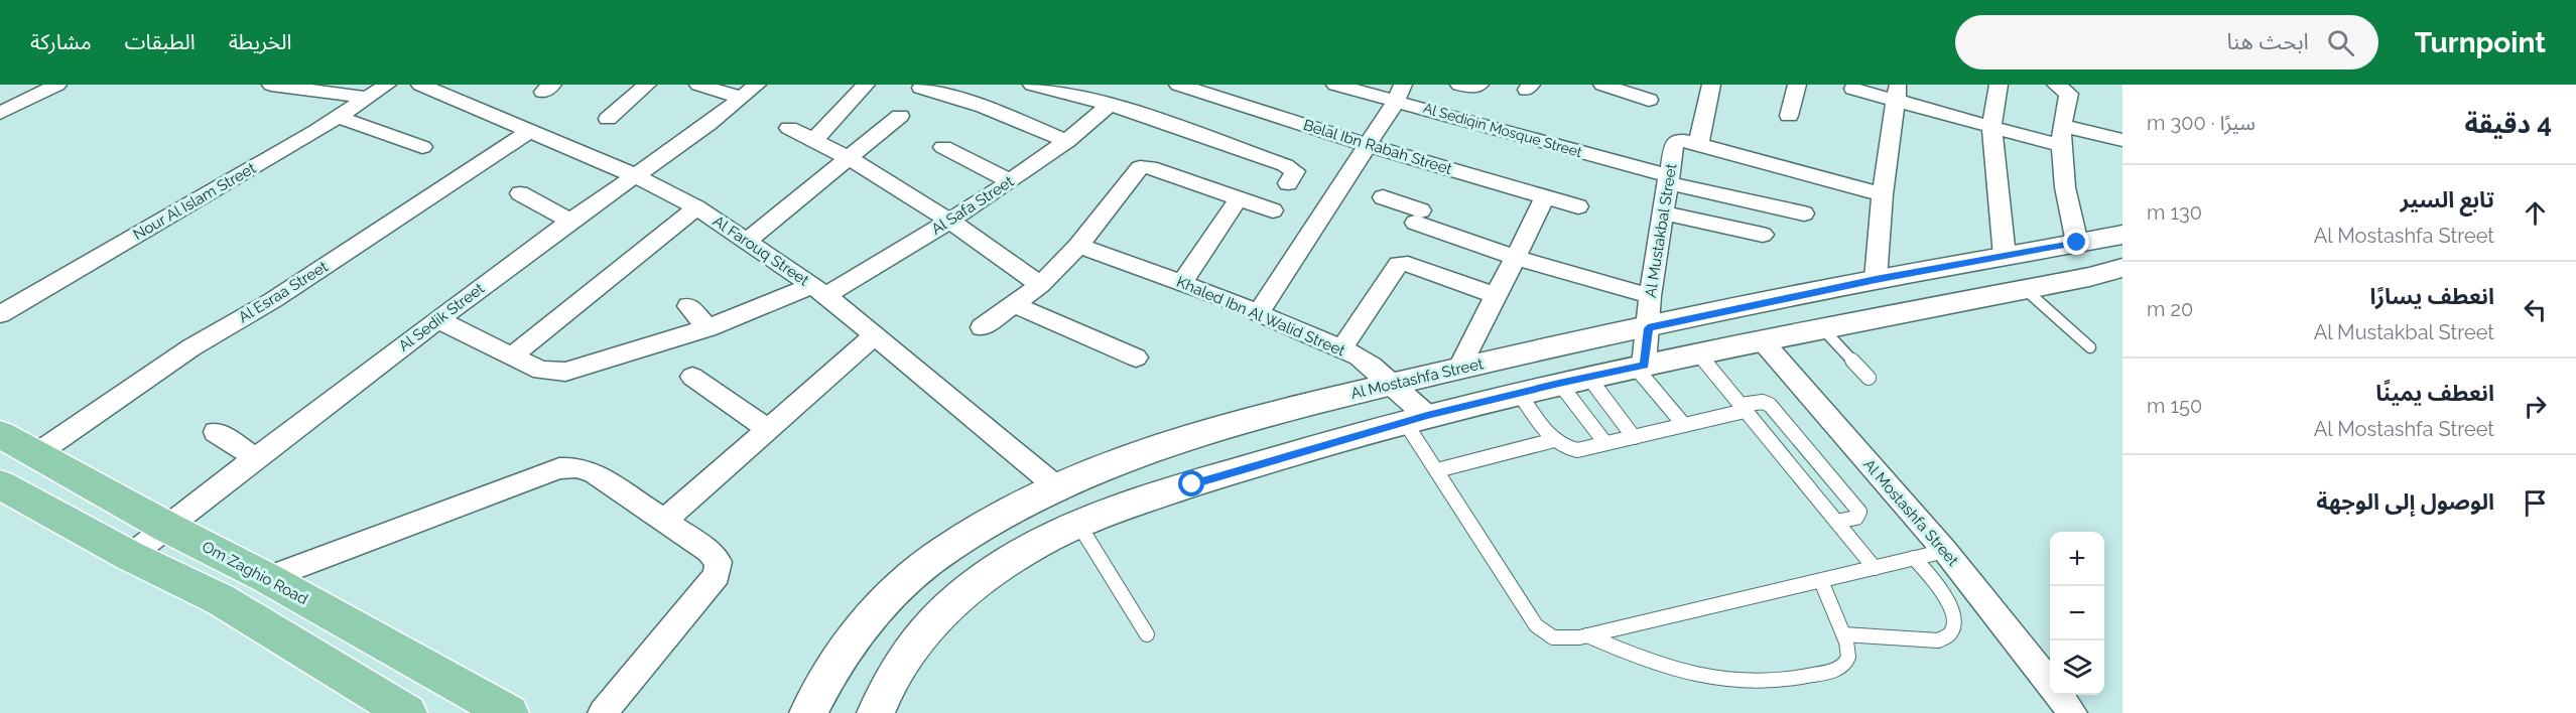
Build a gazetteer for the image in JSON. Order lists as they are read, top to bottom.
{
  "streets": {
    "main road": ["Om Zaghio Road"],
    "street": [
      "Al Sediqin Mosque Street",
      "Belal Ibn Rabah Street",
      "Nour Al Islam Street",
      "Al Safa Street",
      "Al Mustakbal Street",
      "Al Farouq Street",
      "Al Esraa Street",
      "Khaled Ibn Al Walid Street",
      "Al Sedik Street",
      "Al Mostashfa Street"
    ]
  },
  "crossings": [
    ["Al Sediqin Mosque Street", "Al Mustakbal Street"],
    ["Al Safa Street", "Al Farouq Street"],
    ["Al Mustakbal Street", "Al Mostashfa Street"],
    ["Al Farouq Street", "Al Esraa Street"],
    ["Al Farouq Street", "Al Sedik Street"],
    ["Al Farouq Street", "Al Mostashfa Street"],
    ["Al Esraa Street", "Om Zaghio Road"],
    ["Khaled Ibn Al Walid Street", "Al Mostashfa Street"],
    ["Al Sedik Street", "Om Zaghio Road"]
  ],
  "page": {
    "header": "Turnpoint",
    "search": "ابحث هنا",
    "nav": ["الخريطة", "الطبقات", "مشاركة"],
    "heading": ["4 دقيقة", "سيرًا · 300 m"],
    "list": [
      ["تابع السير", "Al Mostashfa Street", "130 m"],
      ["انعطف يسارًا", "Al Mustakbal Street", "20 m"],
      ["انعطف يمينًا", "Al Mostashfa Street", "150 m"],
      "الوصول إلى الوجهة"
    ],
    "map_buttons": ["+", "−"]
  }
}
